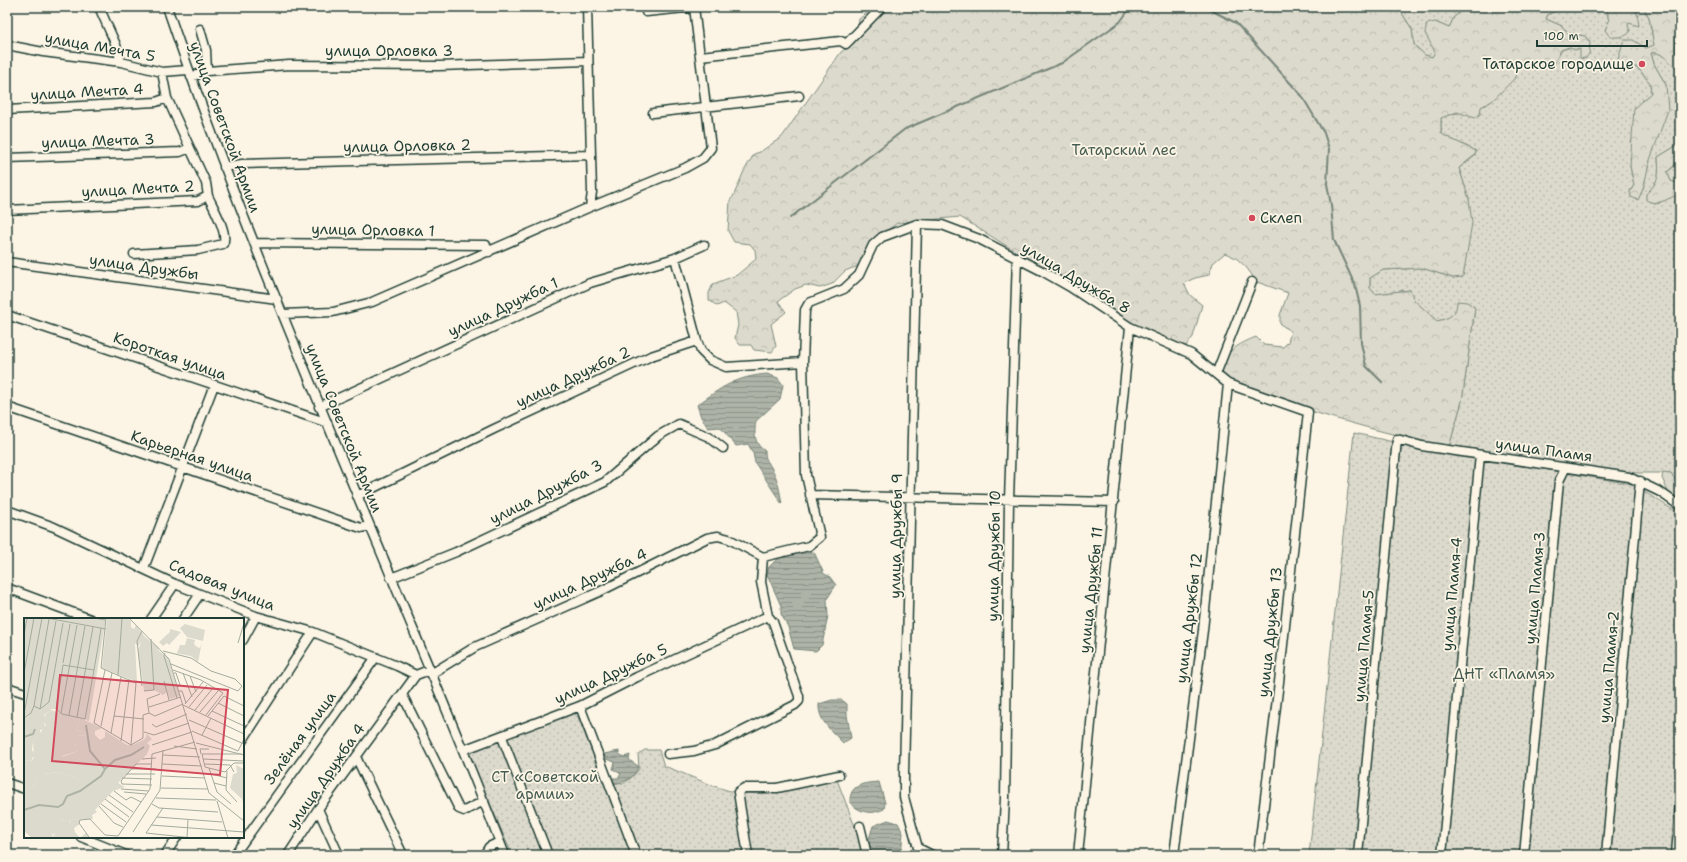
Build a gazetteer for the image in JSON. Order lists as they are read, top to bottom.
{
  "streets": {
    "street": [
      "улица Мечта 5",
      "улица Орловка 3",
      "улица Мечта 4",
      "улица Советской Армии",
      "улица Мечта 3",
      "улица Орловка 2",
      "улица Мечта 2",
      "улица Орловка 1",
      "улица Дружбы",
      "улица Дружба 8",
      "улица Дружба 1",
      "Короткая улица",
      "улица Дружба 2",
      "улица Пламя",
      "Карьерная улица",
      "улица Дружба 3",
      "улица Дружбы 9",
      "улица Дружбы 10",
      "улица Дружба 4",
      "Садовая улица",
      "улица Пламя-3",
      "улица Дружбы 11",
      "улица Пламя-4",
      "улица Дружбы 12",
      "улица Дружбы 13",
      "улица Пламя-5",
      "улица Пламя-2",
      "улица Дружба 5",
      "Зелёная улица"
    ]
  },
  "crossings": [
    ["улица Мечта 5", "улица Орловка 3"],
    ["улица Мечта 5", "улица Советской Армии"],
    ["улица Мечта 5", "улица Мечта 2"],
    ["улица Орловка 3", "улица Советской Армии"],
    ["улица Мечта 4", "улица Мечта 2"],
    ["улица Советской Армии", "улица Орловка 2"],
    ["улица Советской Армии", "улица Орловка 1"],
    ["улица Советской Армии", "улица Дружбы"],
    ["улица Советской Армии", "улица Дружба 1"],
    ["улица Советской Армии", "Короткая улица"],
    ["улица Советской Армии", "улица Дружба 2"],
    ["улица Советской Армии", "Карьерная улица"],
    ["улица Советской Армии", "улица Дружба 3"],
    ["улица Советской Армии", "улица Дружба 4"],
    ["улица Советской Армии", "улица Дружба 5"],
    ["улица Мечта 3", "улица Мечта 2"],
    ["улица Дружба 8", "улица Дружбы 9"],
    ["улица Дружба 8", "улица Дружбы 10"],
    ["улица Дружба 8", "улица Дружба 4"],
    ["улица Дружба 8", "улица Дружбы 11"],
    ["улица Дружба 8", "улица Дружбы 12"],
    ["улица Дружба 8", "улица Дружбы 13"],
    ["улица Пламя", "улица Пламя-3"],
    ["улица Пламя", "улица Пламя-4"],
    ["улица Пламя", "улица Пламя-5"],
    ["улица Пламя", "улица Пламя-2"],
    ["улица Дружба 4", "Садовая улица"],
    ["Садовая улица", "Зелёная улица"]
  ],
  "parks": ["Татарский лес", "ДНТ «Пламя»", "СТ «Советской армии»"],
  "places": ["Татарское городище", "Склеп"],
  "scale_bar": "100 m"
}
